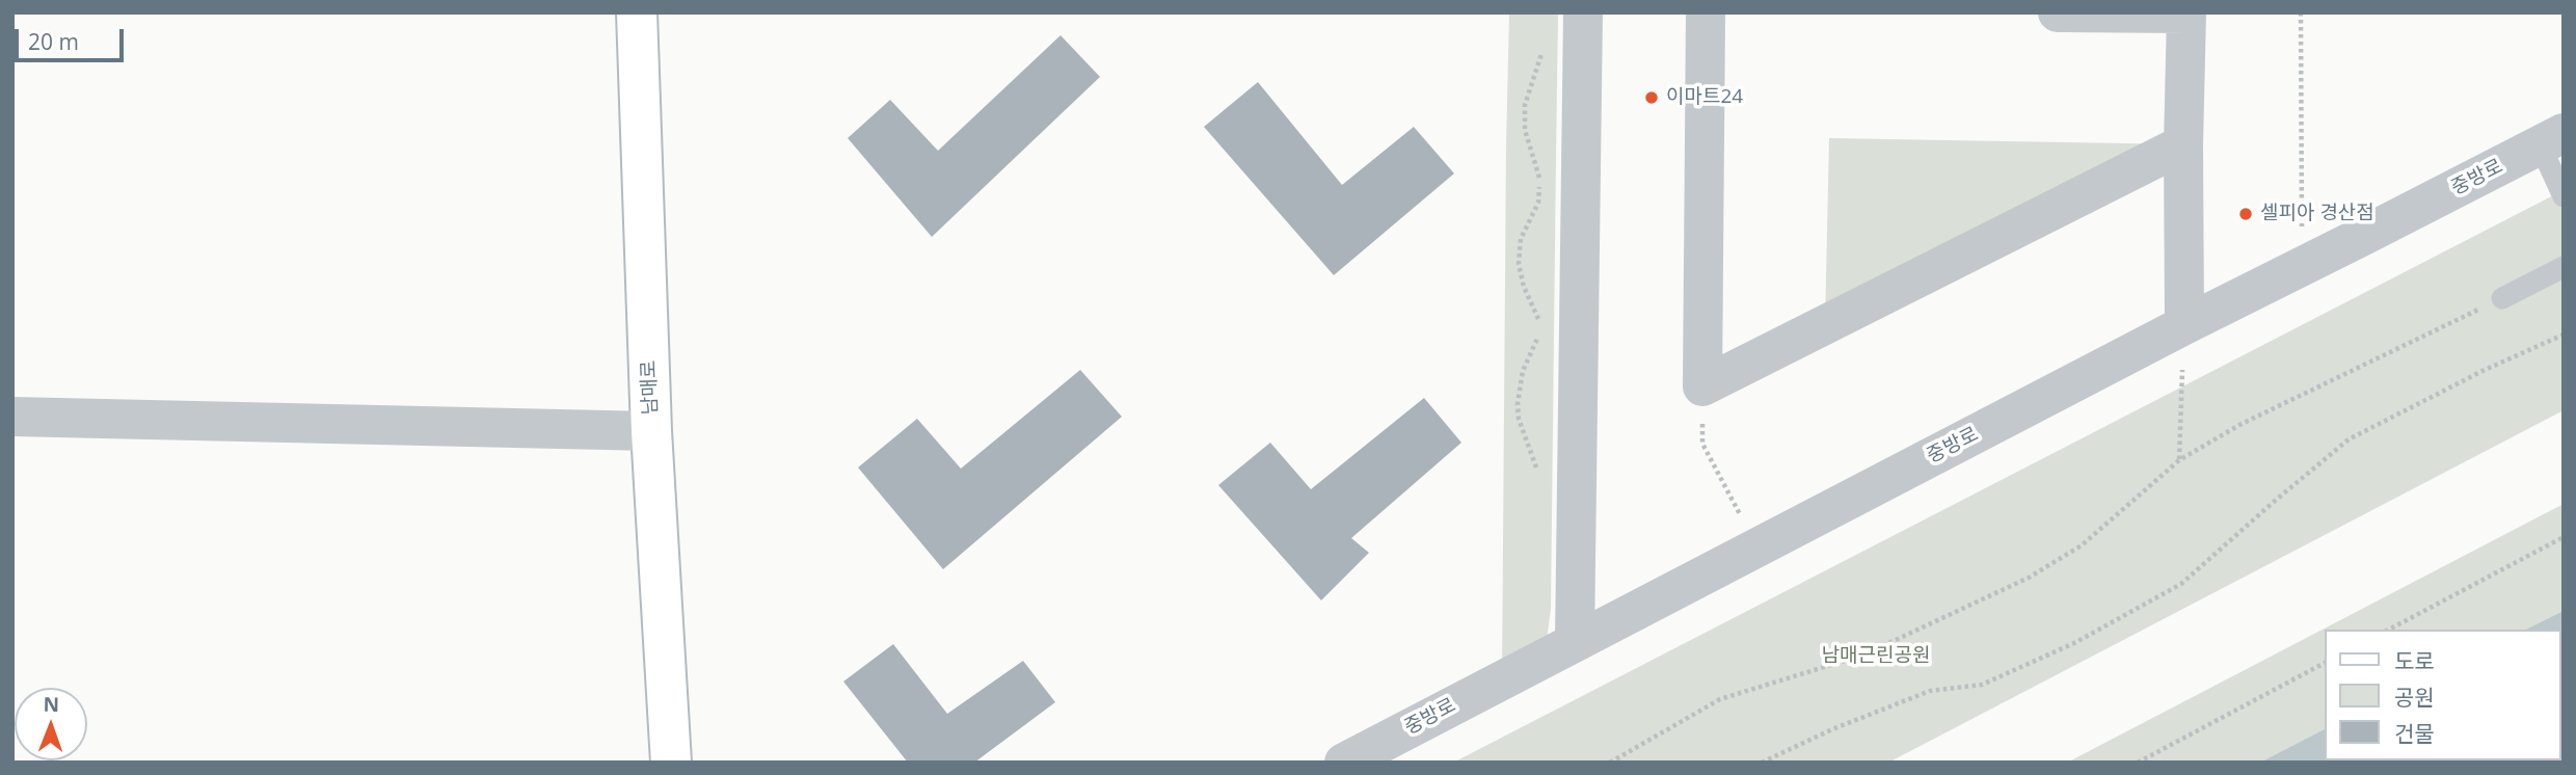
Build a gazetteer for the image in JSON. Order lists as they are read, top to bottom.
{
  "streets": {
    "street": ["중방로", "남매로"]
  },
  "parks": ["남매근린공원"],
  "places": ["이마트24", "셀피아 경산점"],
  "legend": ["도로", "공원", "건물"],
  "scale_bar": "20 m",
  "north": "top"
}
